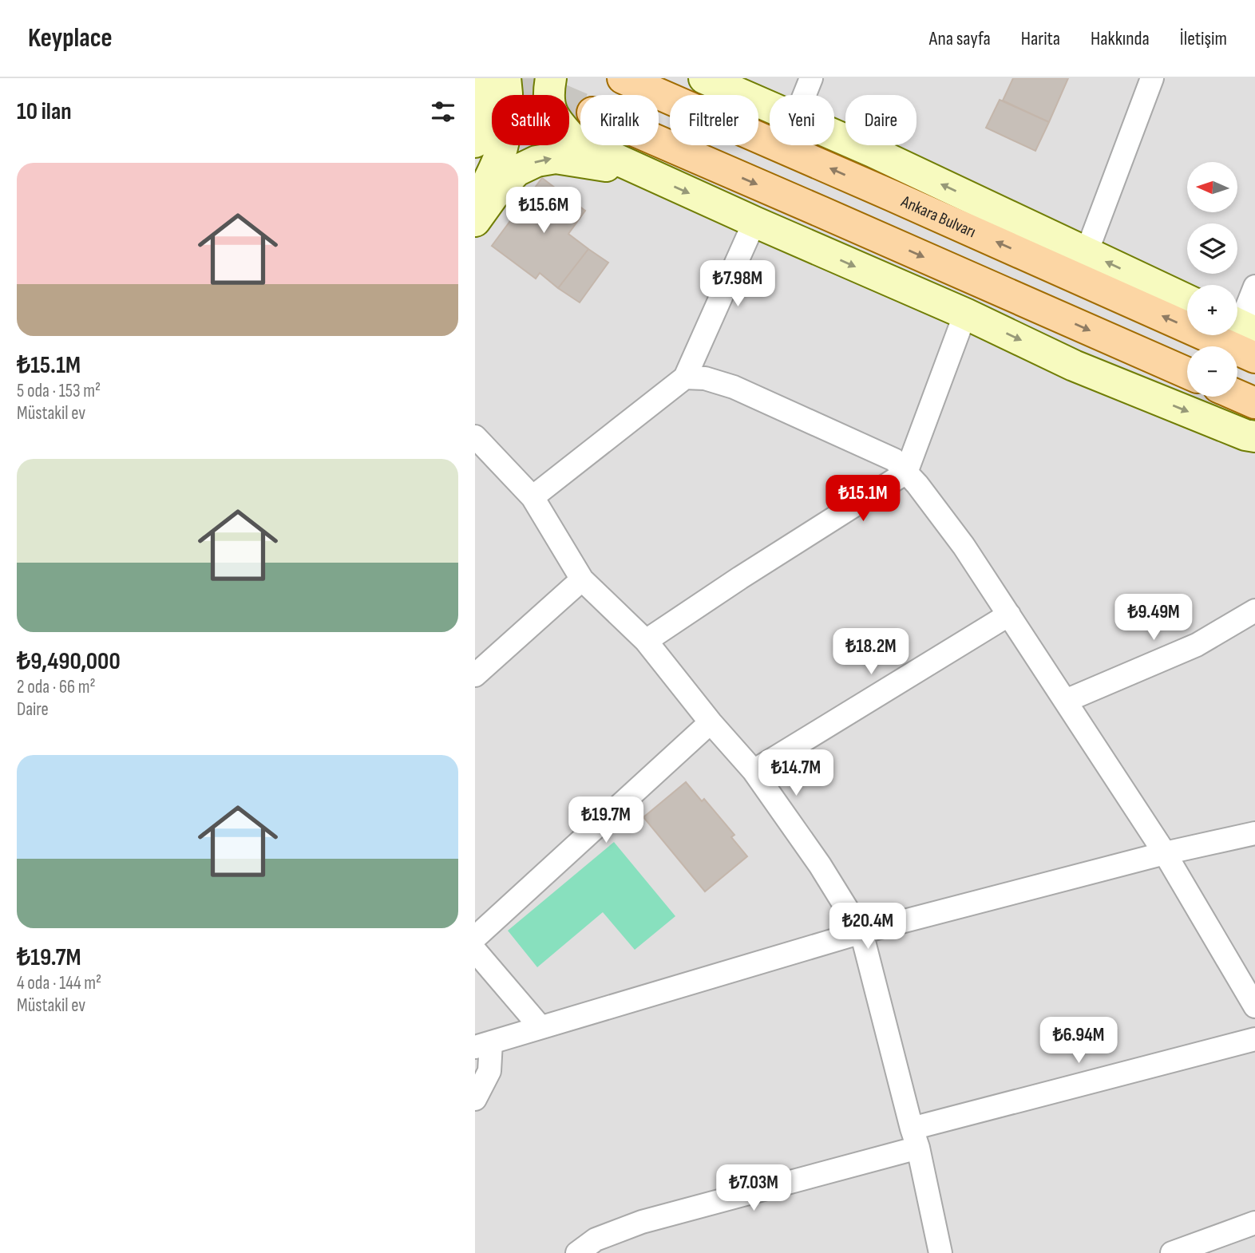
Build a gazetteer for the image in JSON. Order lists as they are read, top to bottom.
{
  "streets": {
    "main road": ["Ankara Bulvarı"]
  },
  "north": "left",
  "page": {
    "header": "Keyplace",
    "nav": [
      "Ana sayfa",
      "Harita",
      "Hakkında",
      "İletişim"
    ],
    "heading": "10 ilan",
    "chip": [
      "Satılık",
      "Kiralık",
      "Filtreler",
      "Yeni",
      "Daire"
    ],
    "list": [
      {
        "name": "₺15.1M",
        "note": "5 oda · 153 m² · Müstakil ev"
      },
      {
        "name": "₺9,490,000",
        "note": "2 oda · 66 m² · Daire"
      },
      {
        "name": "₺19.7M",
        "note": "4 oda · 144 m² · Müstakil ev"
      }
    ],
    "map_buttons": ["+", "−"],
    "price": [
      "₺15.6M",
      "₺7.98M",
      "₺15.1M",
      "₺9.49M",
      "₺18.2M",
      "₺14.7M",
      "₺19.7M",
      "₺20.4M",
      "₺6.94M",
      "₺7.03M"
    ]
  }
}
